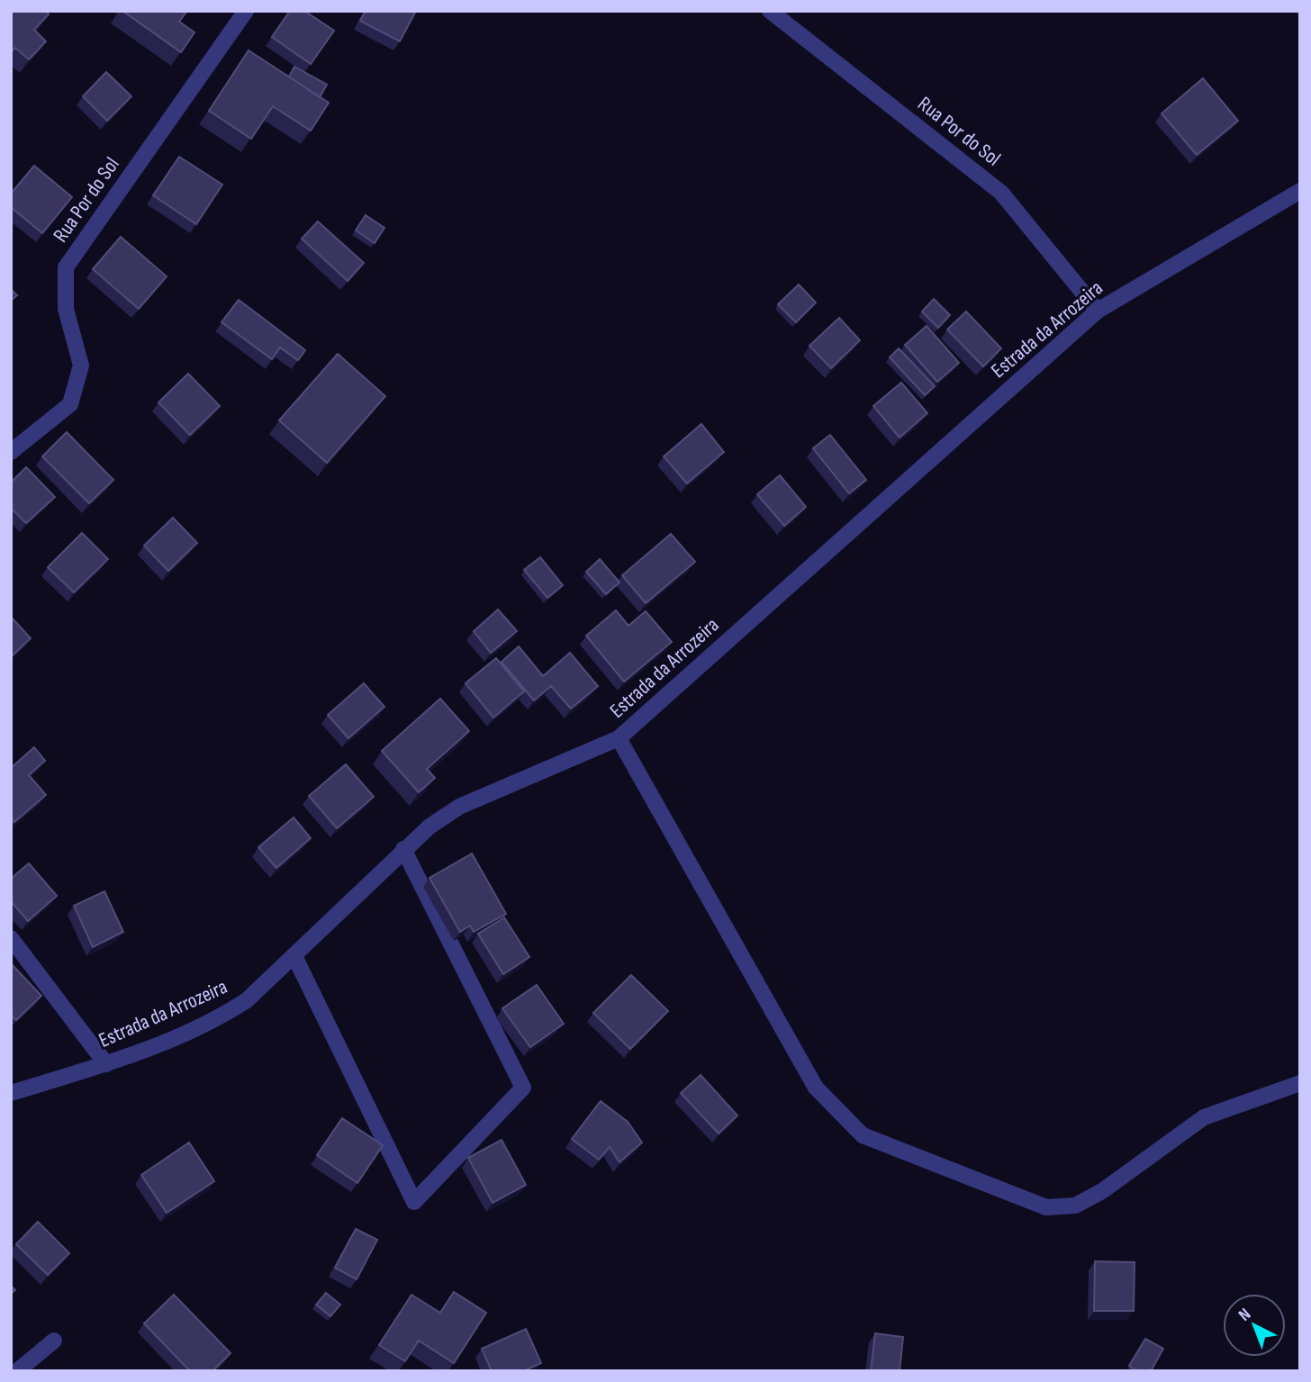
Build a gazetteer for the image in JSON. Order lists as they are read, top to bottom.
{
  "streets": {
    "street": ["Rua Por do Sol", "Estrada da Arrozeira"]
  },
  "crossings": [
    ["Rua Por do Sol", "Estrada da Arrozeira"]
  ],
  "north": "top left"
}
